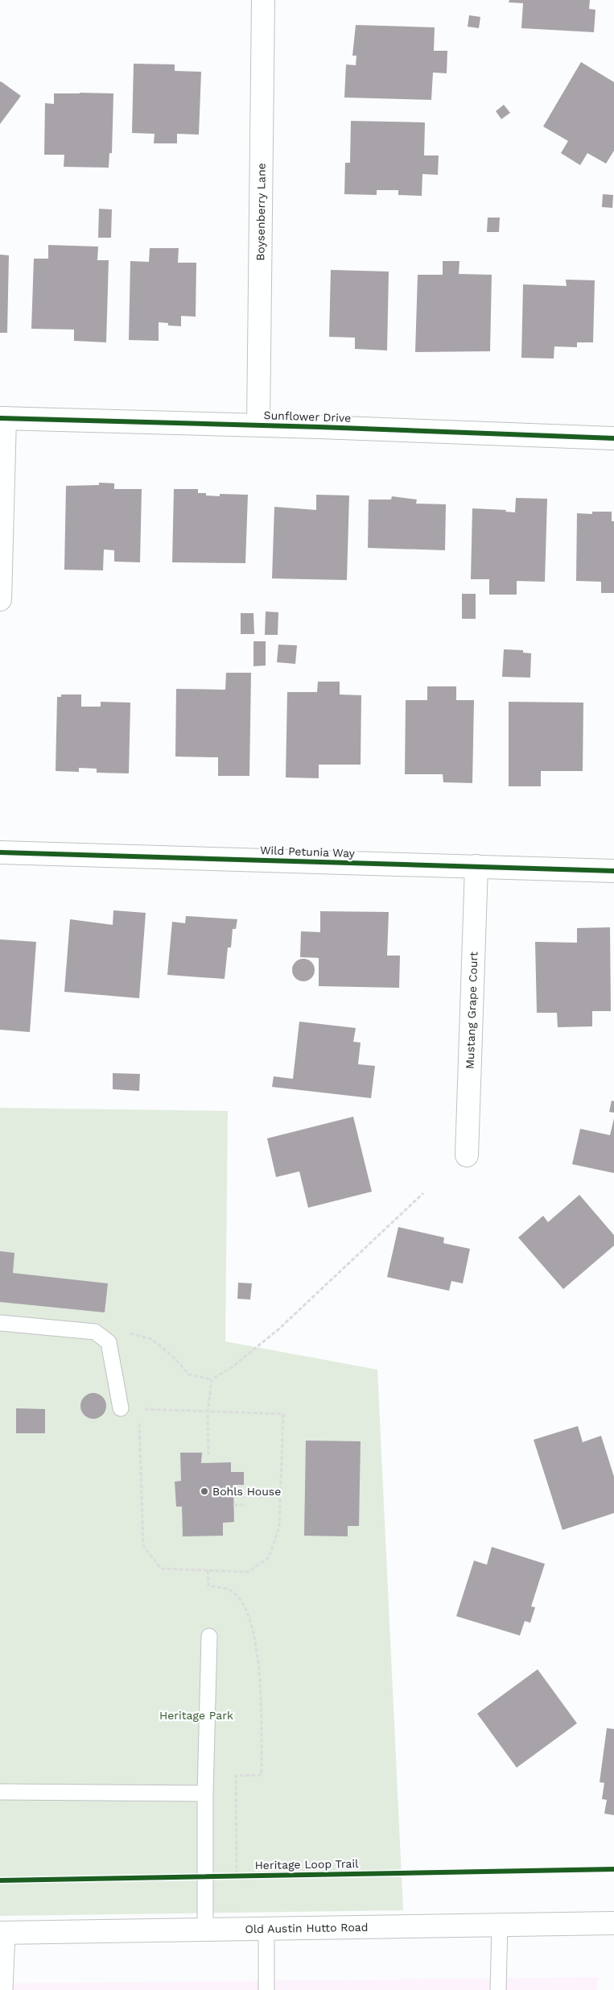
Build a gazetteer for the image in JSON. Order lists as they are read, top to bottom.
{
  "streets": {
    "street": [
      "Boysenberry Lane",
      "Sunflower Drive",
      "Wild Petunia Way",
      "Mustang Grape Court",
      "Old Austin Hutto Road"
    ],
    "cycle path": ["Heritage Loop Trail"]
  },
  "crossings": [
    ["Boysenberry Lane", "Sunflower Drive"],
    ["Wild Petunia Way", "Mustang Grape Court"]
  ],
  "parks": ["Heritage Park"],
  "places": ["Bohls House"]
}
